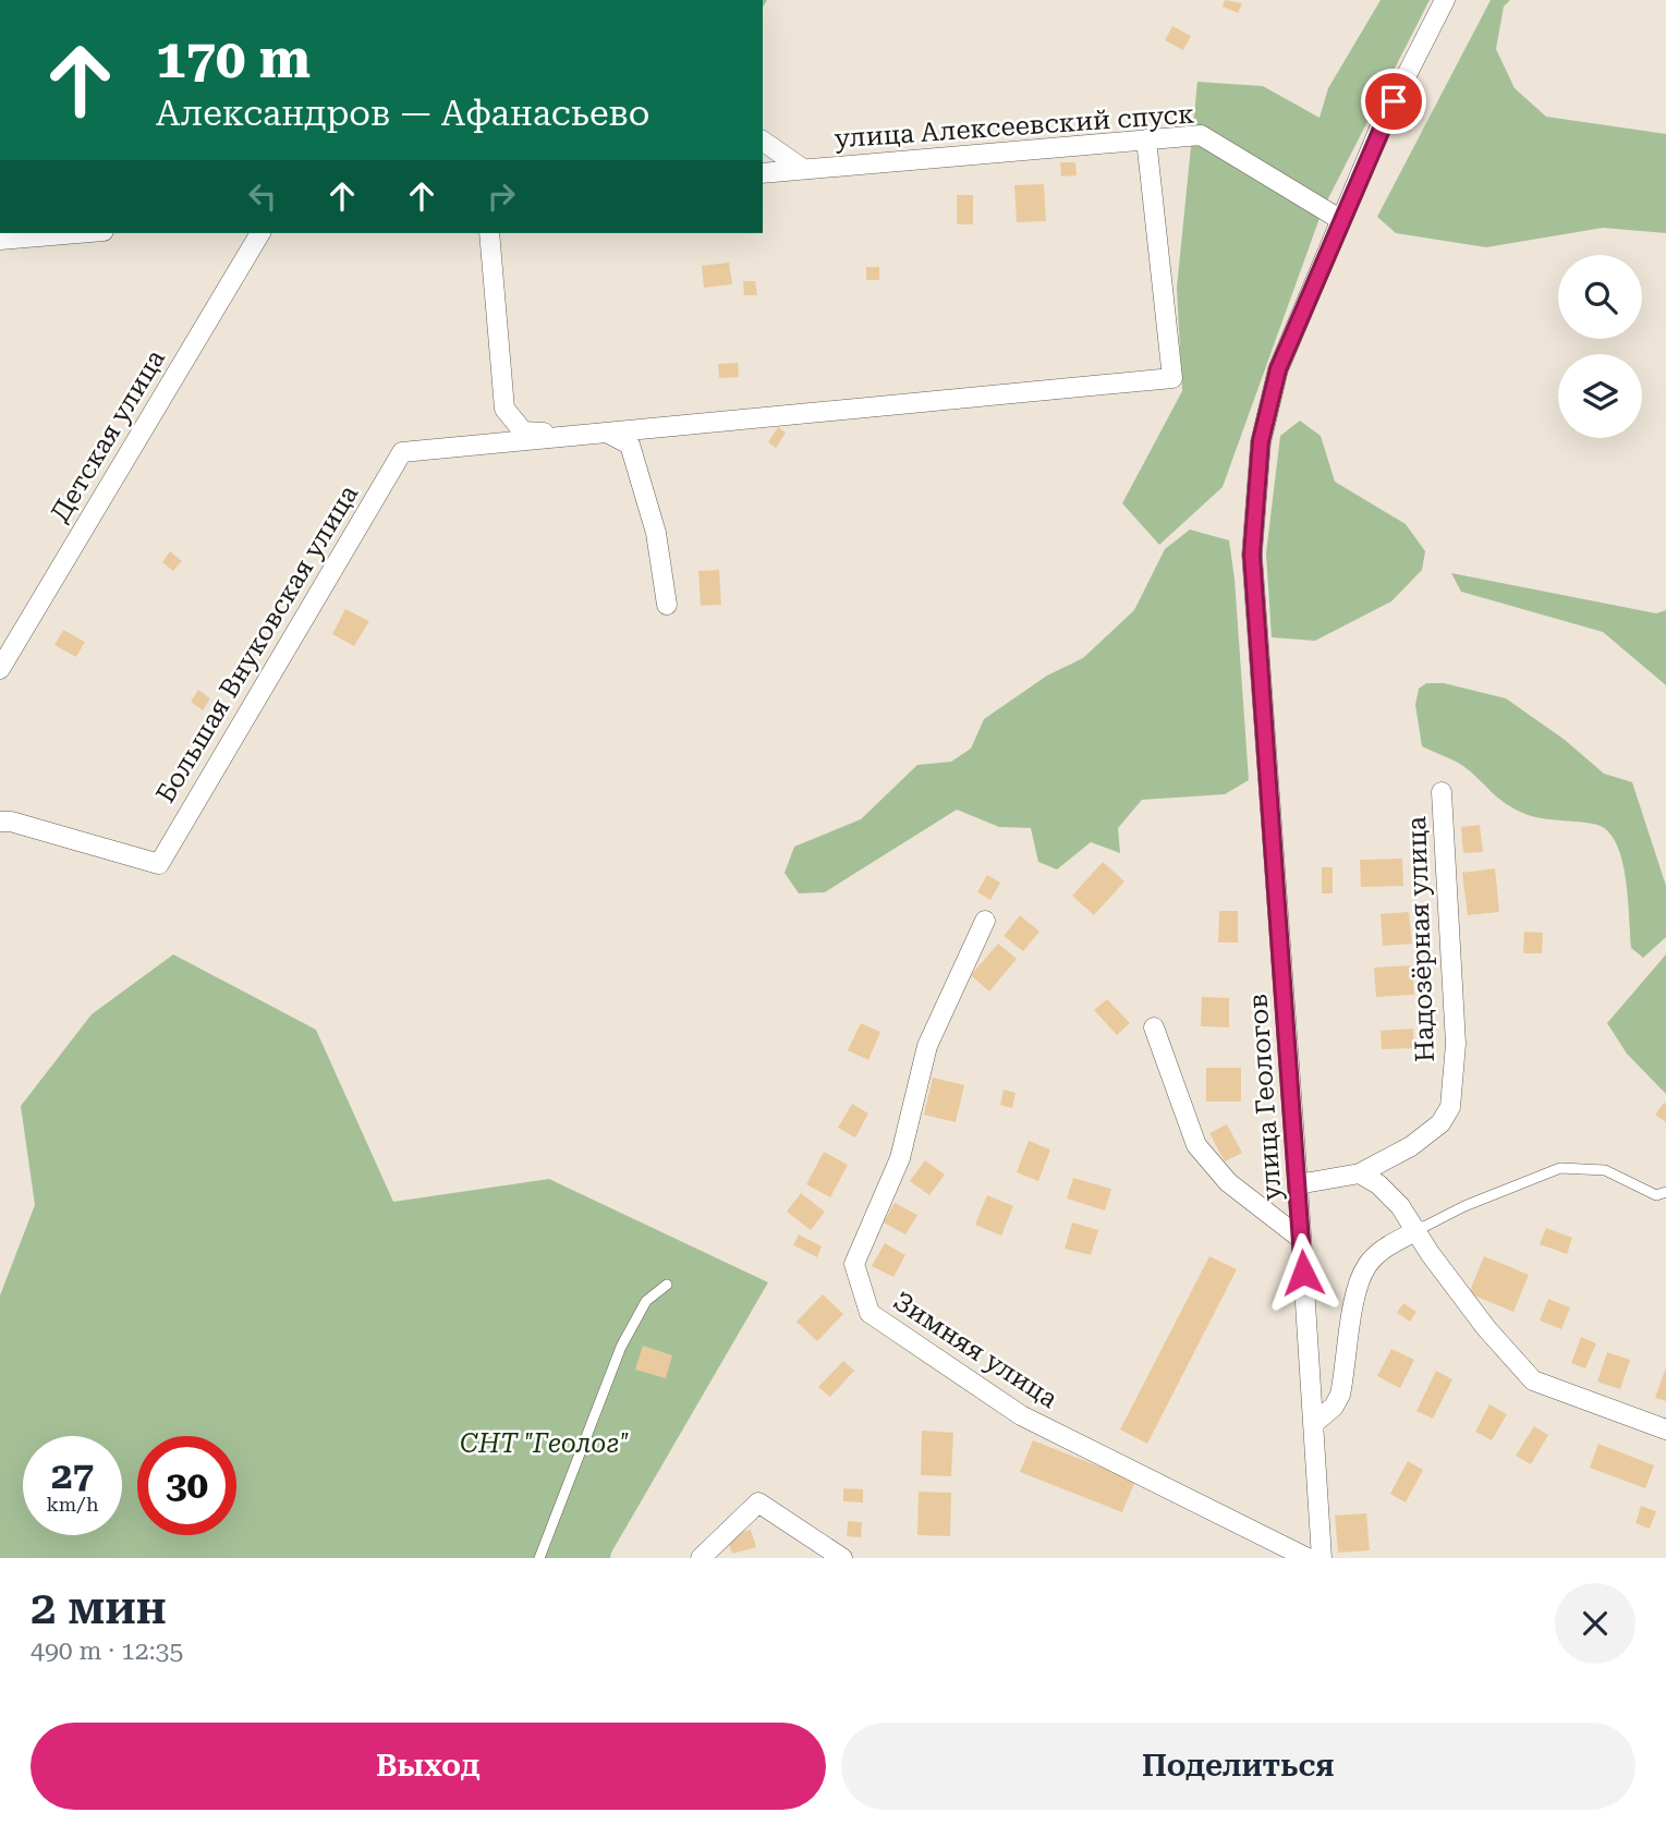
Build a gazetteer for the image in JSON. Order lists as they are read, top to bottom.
{
  "streets": {
    "street": [
      "улица Алексеевский спуск",
      "Детская улица",
      "Большая Внуковская улица",
      "Надозёрная улица",
      "улица Геологов",
      "Зимняя улица"
    ]
  },
  "crossings": [
    ["улица Алексеевский спуск", "улица Геологов"],
    ["Надозёрная улица", "улица Геологов"]
  ],
  "parks": ["СНТ \"Геолог\""],
  "page": {
    "turn": ["170 m", "Александров — Афанасьево"],
    "speed": "27 km/h",
    "limit": "30",
    "heading": ["2 мин", "490 m · 12:35"],
    "buttons": ["Выход", "Поделиться"]
  }
}
